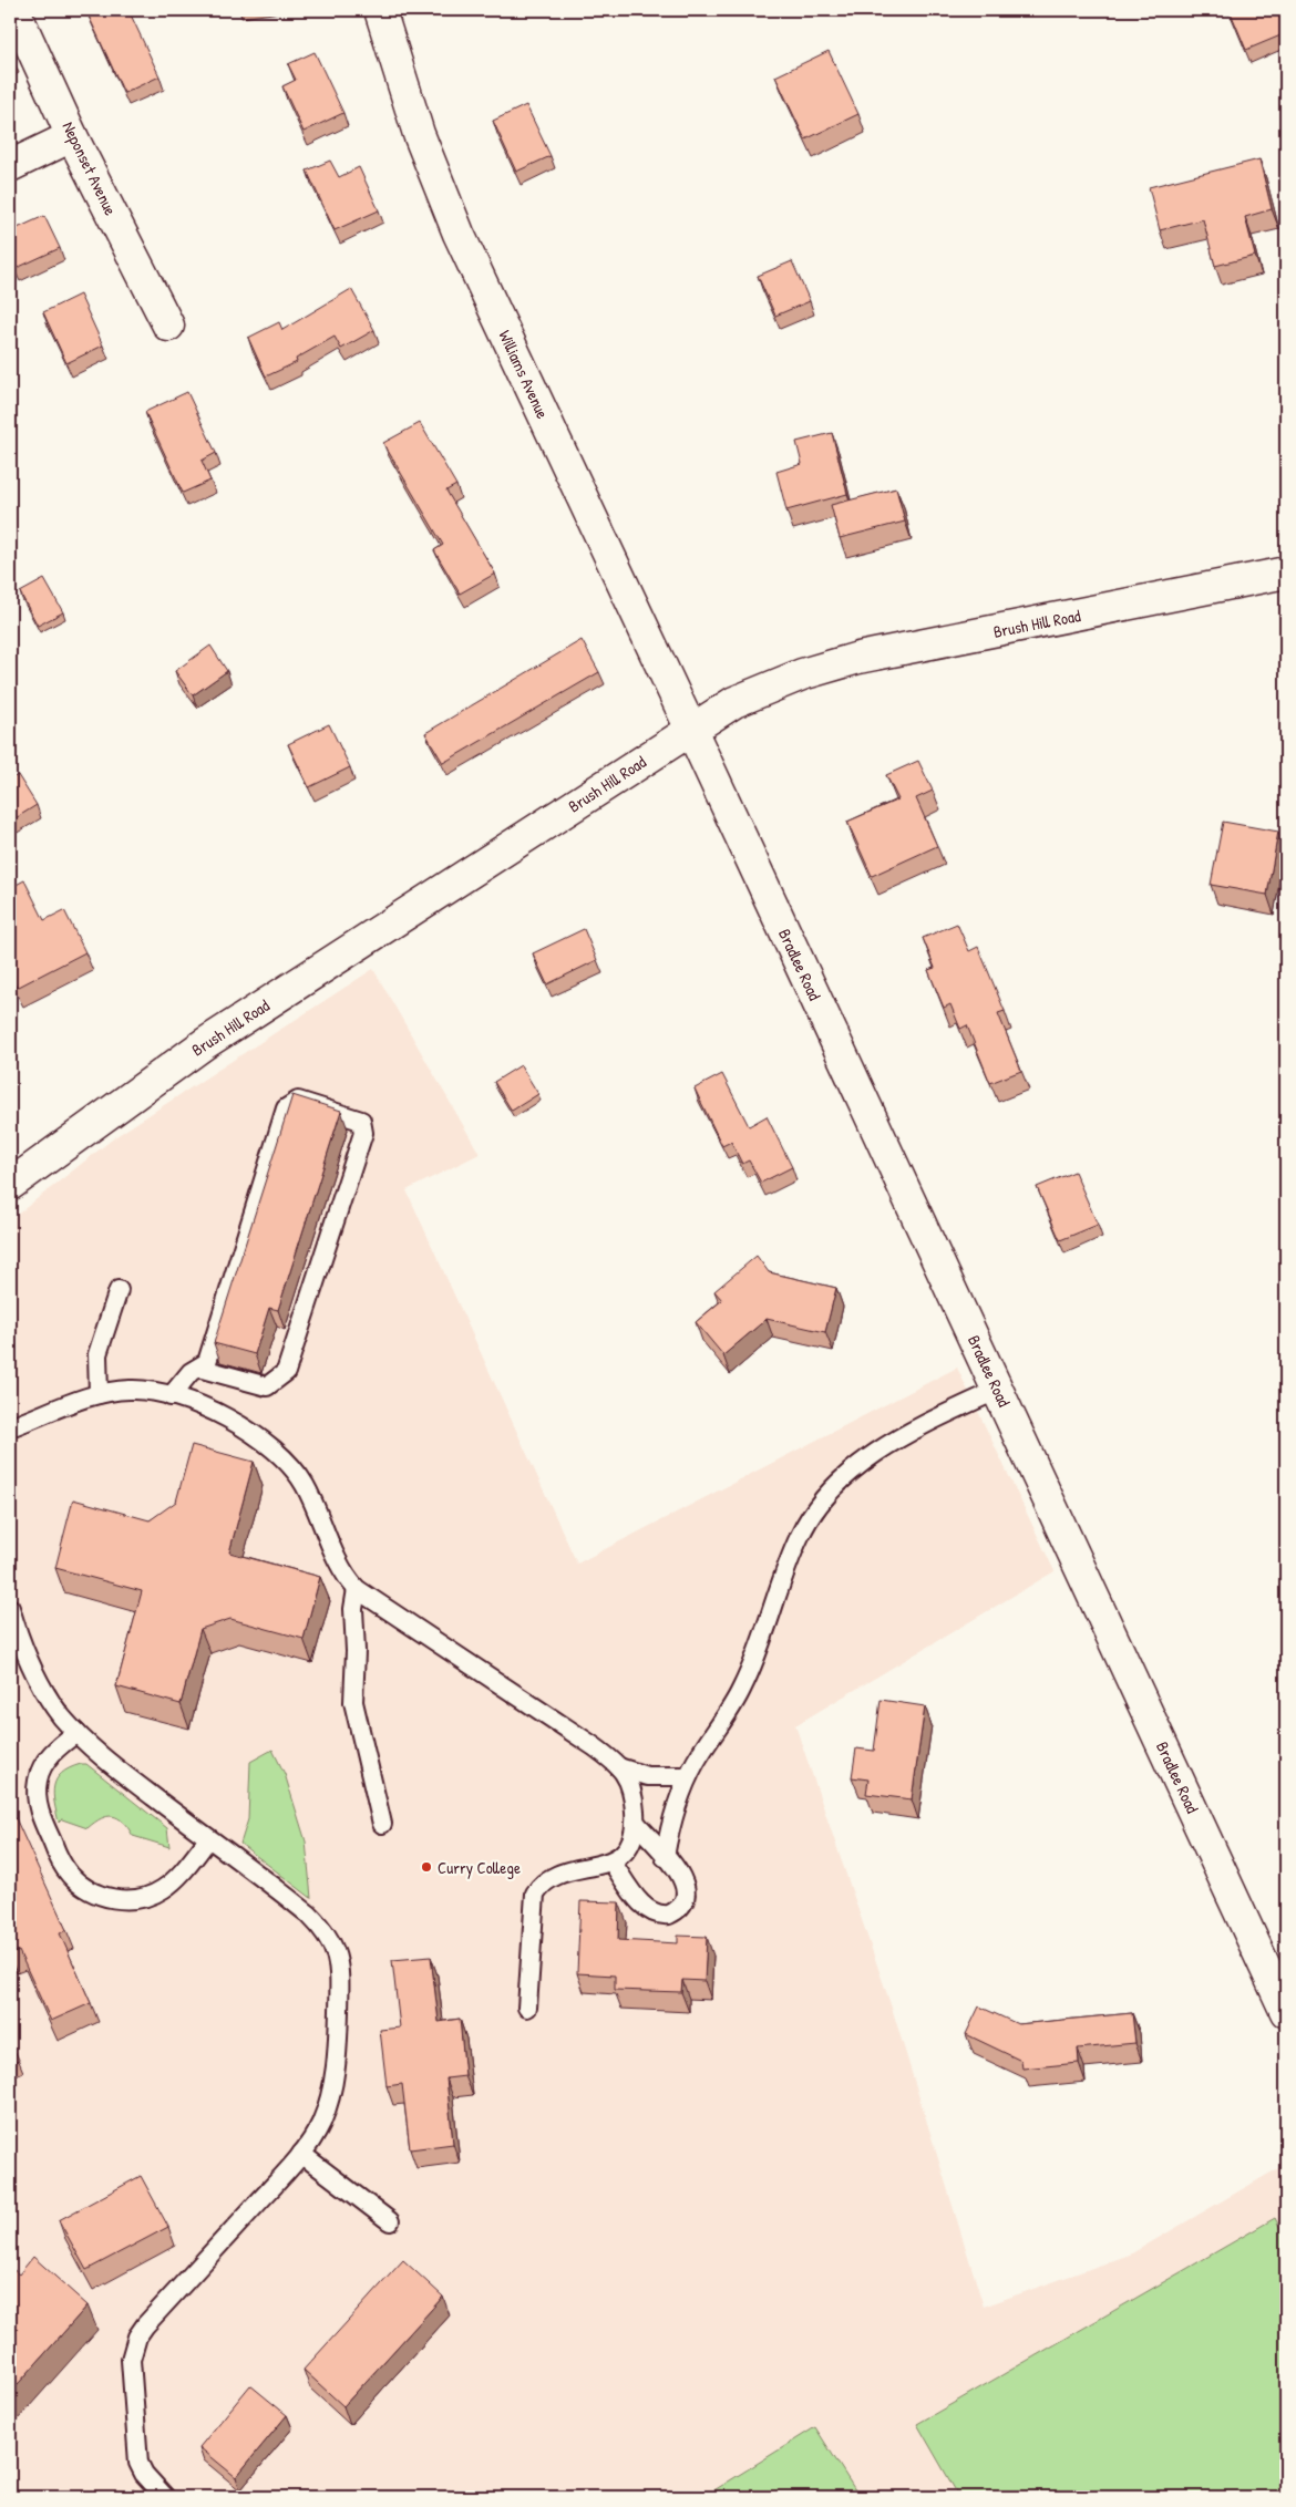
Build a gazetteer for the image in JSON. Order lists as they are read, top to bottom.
{
  "streets": {
    "street": [
      "Neponset Avenue",
      "Williams Avenue",
      "Brush Hill Road",
      "Bradlee Road"
    ]
  },
  "crossings": [
    ["Williams Avenue", "Brush Hill Road"],
    ["Williams Avenue", "Bradlee Road"],
    ["Brush Hill Road", "Bradlee Road"]
  ],
  "places": ["Curry College"]
}
